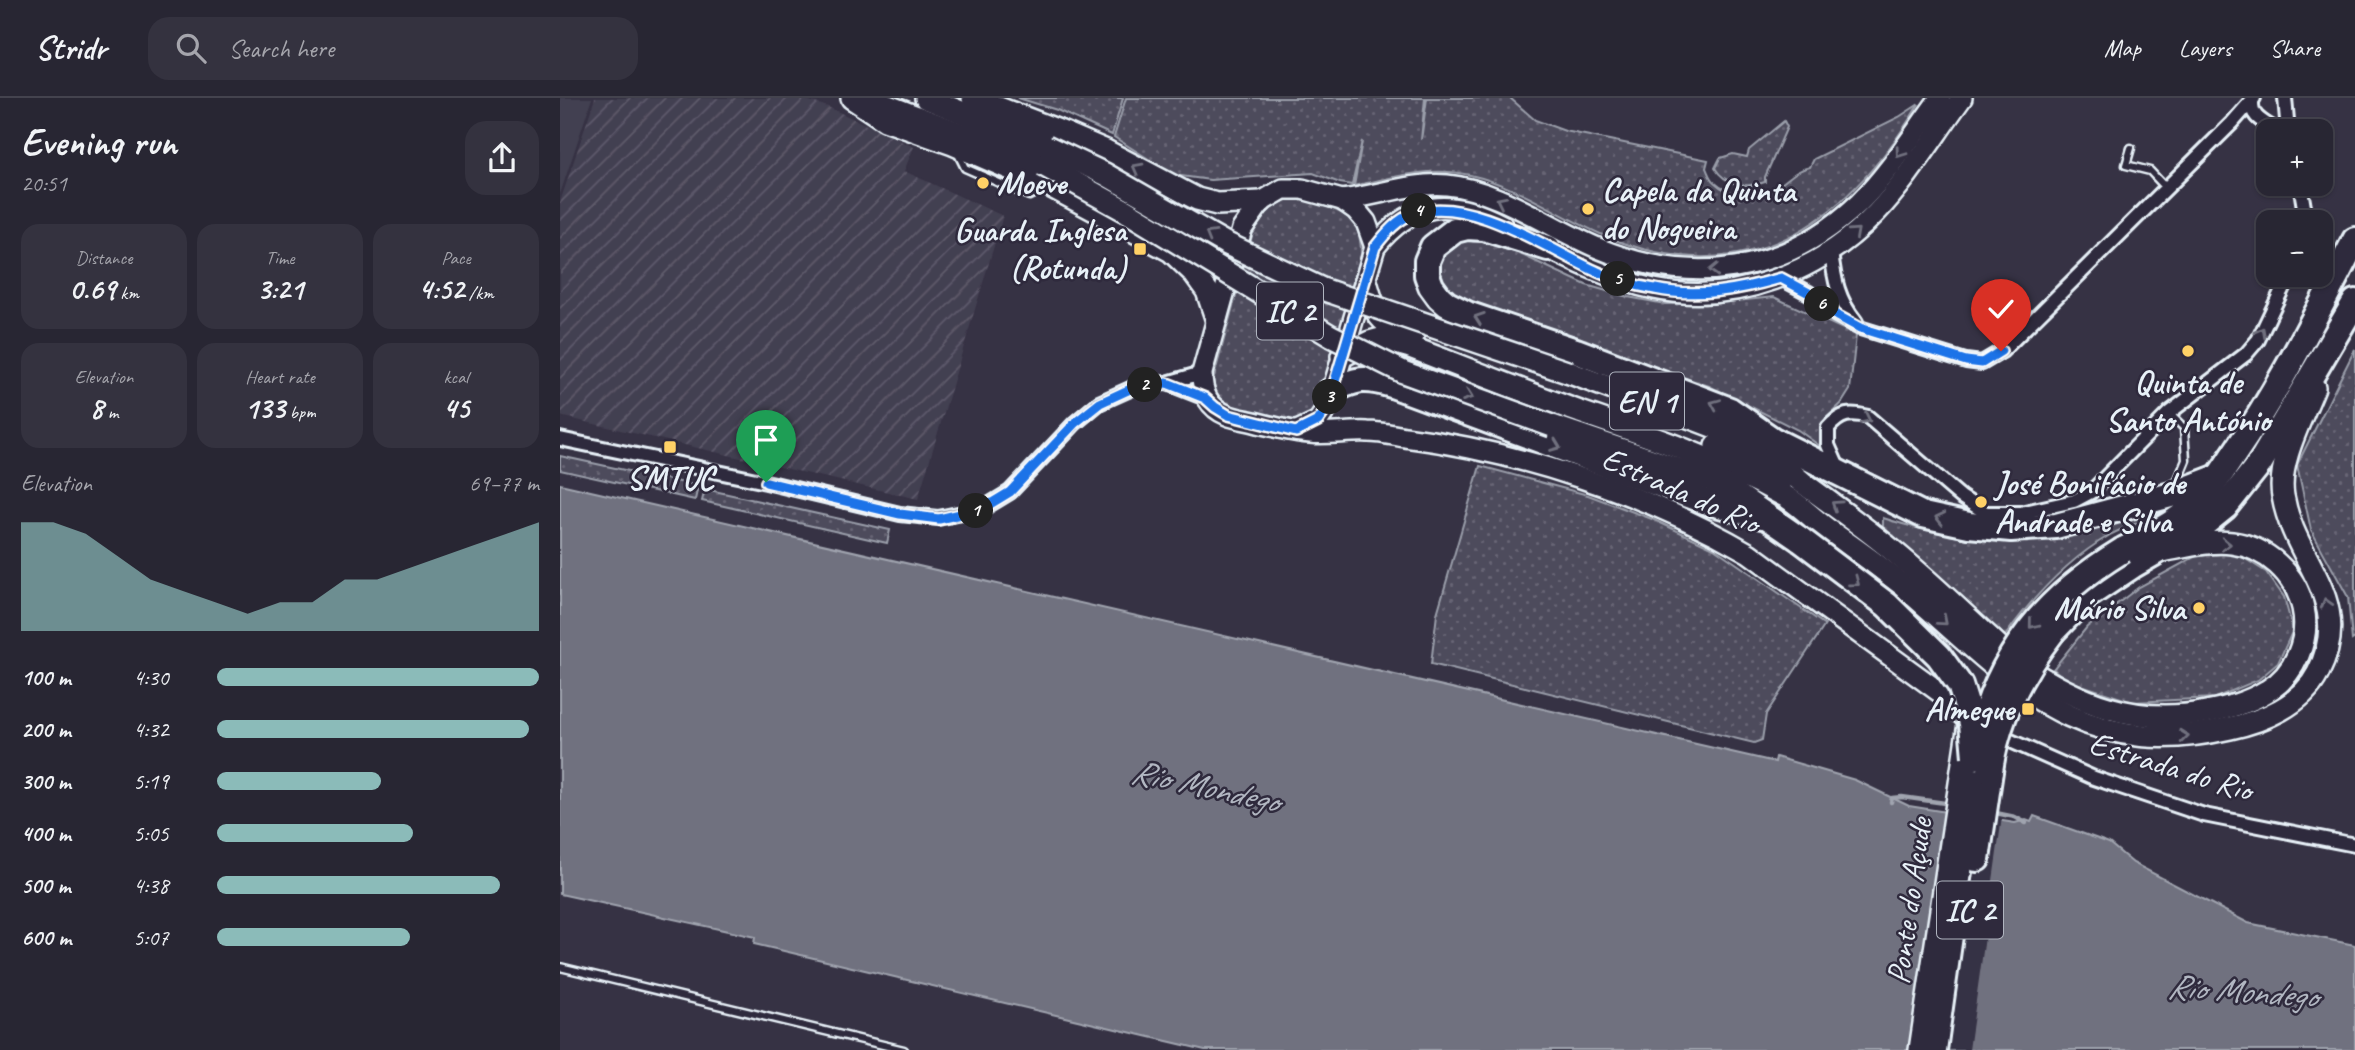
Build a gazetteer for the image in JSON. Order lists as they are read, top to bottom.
{
  "streets": {
    "highway": ["IC 2"],
    "main road": ["EN 1", "Estrada do Rio", "Ponte do Açude"]
  },
  "crossings": [
    ["IC 2", "EN 1"],
    ["IC 2", "Ponte do Açude"],
    ["Estrada do Rio", "Ponte do Açude"]
  ],
  "water": ["Rio Mondego"],
  "places": {
    "other": [
      "Moeve",
      "Capela da Quinta do Nogueira",
      "Quinta de Santo António",
      "José Bonifácio de Andrade e Silva",
      "Mário Silva"
    ],
    "transit": ["Guarda Inglesa (Rotunda)", "SMTUC", "Almegue"]
  },
  "page": {
    "header": "Stridr",
    "search": "Search here",
    "nav": ["Map", "Layers", "Share"],
    "heading": ["Evening run", "20:51"],
    "map_buttons": ["+", "−"],
    "pins": [
      "4",
      "5",
      "6",
      "2",
      "3",
      "1"
    ],
    "stats": [
      ["Distance", "0.69 km"],
      ["Time", "3:21"],
      ["Pace", "4:52 /km"],
      ["Elevation", "8 m"],
      ["Heart rate", "133 bpm"],
      ["kcal", "45"]
    ],
    "chart": ["Elevation", "69–77 m"],
    "list": [
      {
        "name": "100 m",
        "note": "4:30"
      },
      {
        "name": "200 m",
        "note": "4:32"
      },
      {
        "name": "300 m",
        "note": "5:19"
      },
      {
        "name": "400 m",
        "note": "5:05"
      },
      {
        "name": "500 m",
        "note": "4:38"
      },
      {
        "name": "600 m",
        "note": "5:07"
      }
    ]
  }
}
